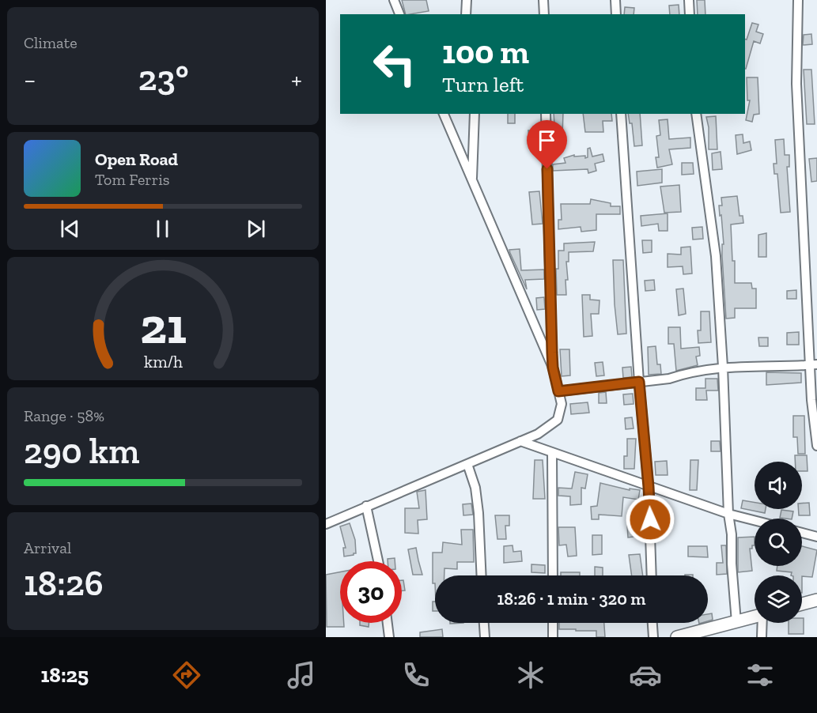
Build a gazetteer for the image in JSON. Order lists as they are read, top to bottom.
{
  "page": {
    "tile": [
      "Climate",
      ["Range · 58%", "290 km"],
      ["Arrival", "18:26"]
    ],
    "turn": ["100 m", "Turn left"],
    "heat": ["−", "23°", "+"],
    "song": ["Open Road", "Tom Ferris"],
    "limit": "30",
    "trip": "18:26 · 1 min · 320 m",
    "tabs": "18:25",
    "gauge": ["21", "km/h"]
  }
}
